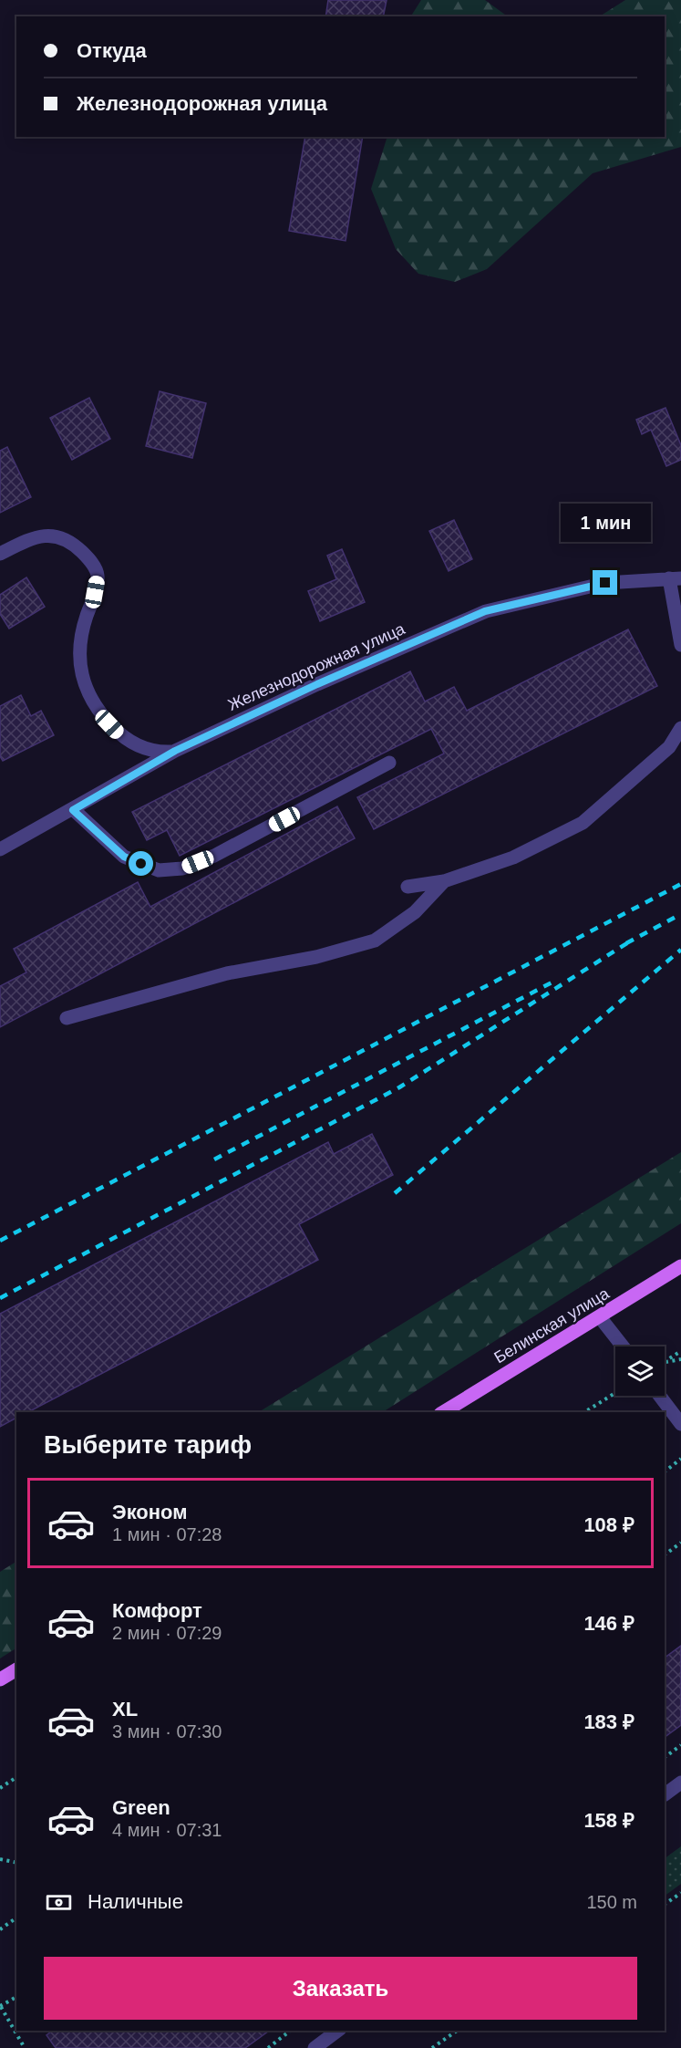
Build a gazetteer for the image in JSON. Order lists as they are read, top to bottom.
{
  "streets": {
    "main road": ["Белинская улица"],
    "street": ["Железнодорожная улица"]
  },
  "page": {
    "banner": ["Откуда", "Железнодорожная улица"],
    "bubble": "1 мин",
    "heading": "Выберите тариф",
    "list": [
      {
        "name": "Эконом",
        "note": "1 мин · 07:28",
        "value": "108 ₽"
      },
      {
        "name": "Комфорт",
        "note": "2 мин · 07:29",
        "value": "146 ₽"
      },
      {
        "name": "XL",
        "note": "3 мин · 07:30",
        "value": "183 ₽"
      },
      {
        "name": "Green",
        "note": "4 мин · 07:31",
        "value": "158 ₽"
      }
    ],
    "pay": ["Наличные", "150 m"],
    "buttons": "Заказать"
  }
}
